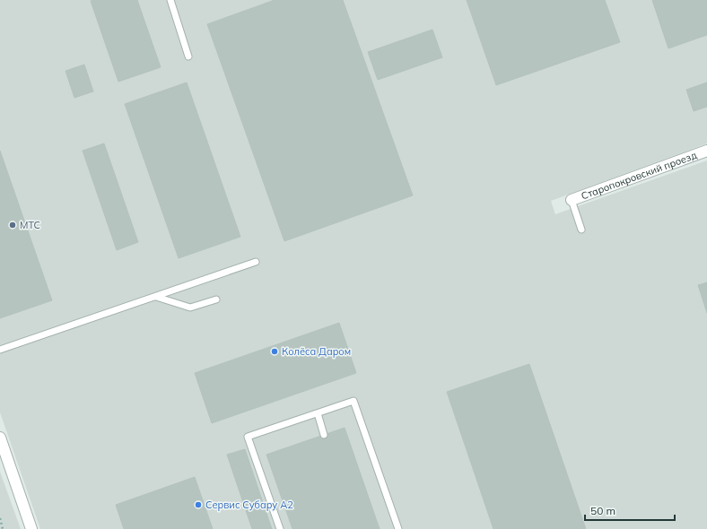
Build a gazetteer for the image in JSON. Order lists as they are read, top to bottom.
{
  "streets": {
    "street": ["Старопокровский проезд"]
  },
  "places": ["МТС", "Колёса Даром", "Сервис Субару А2"],
  "scale_bar": "50 m"
}
